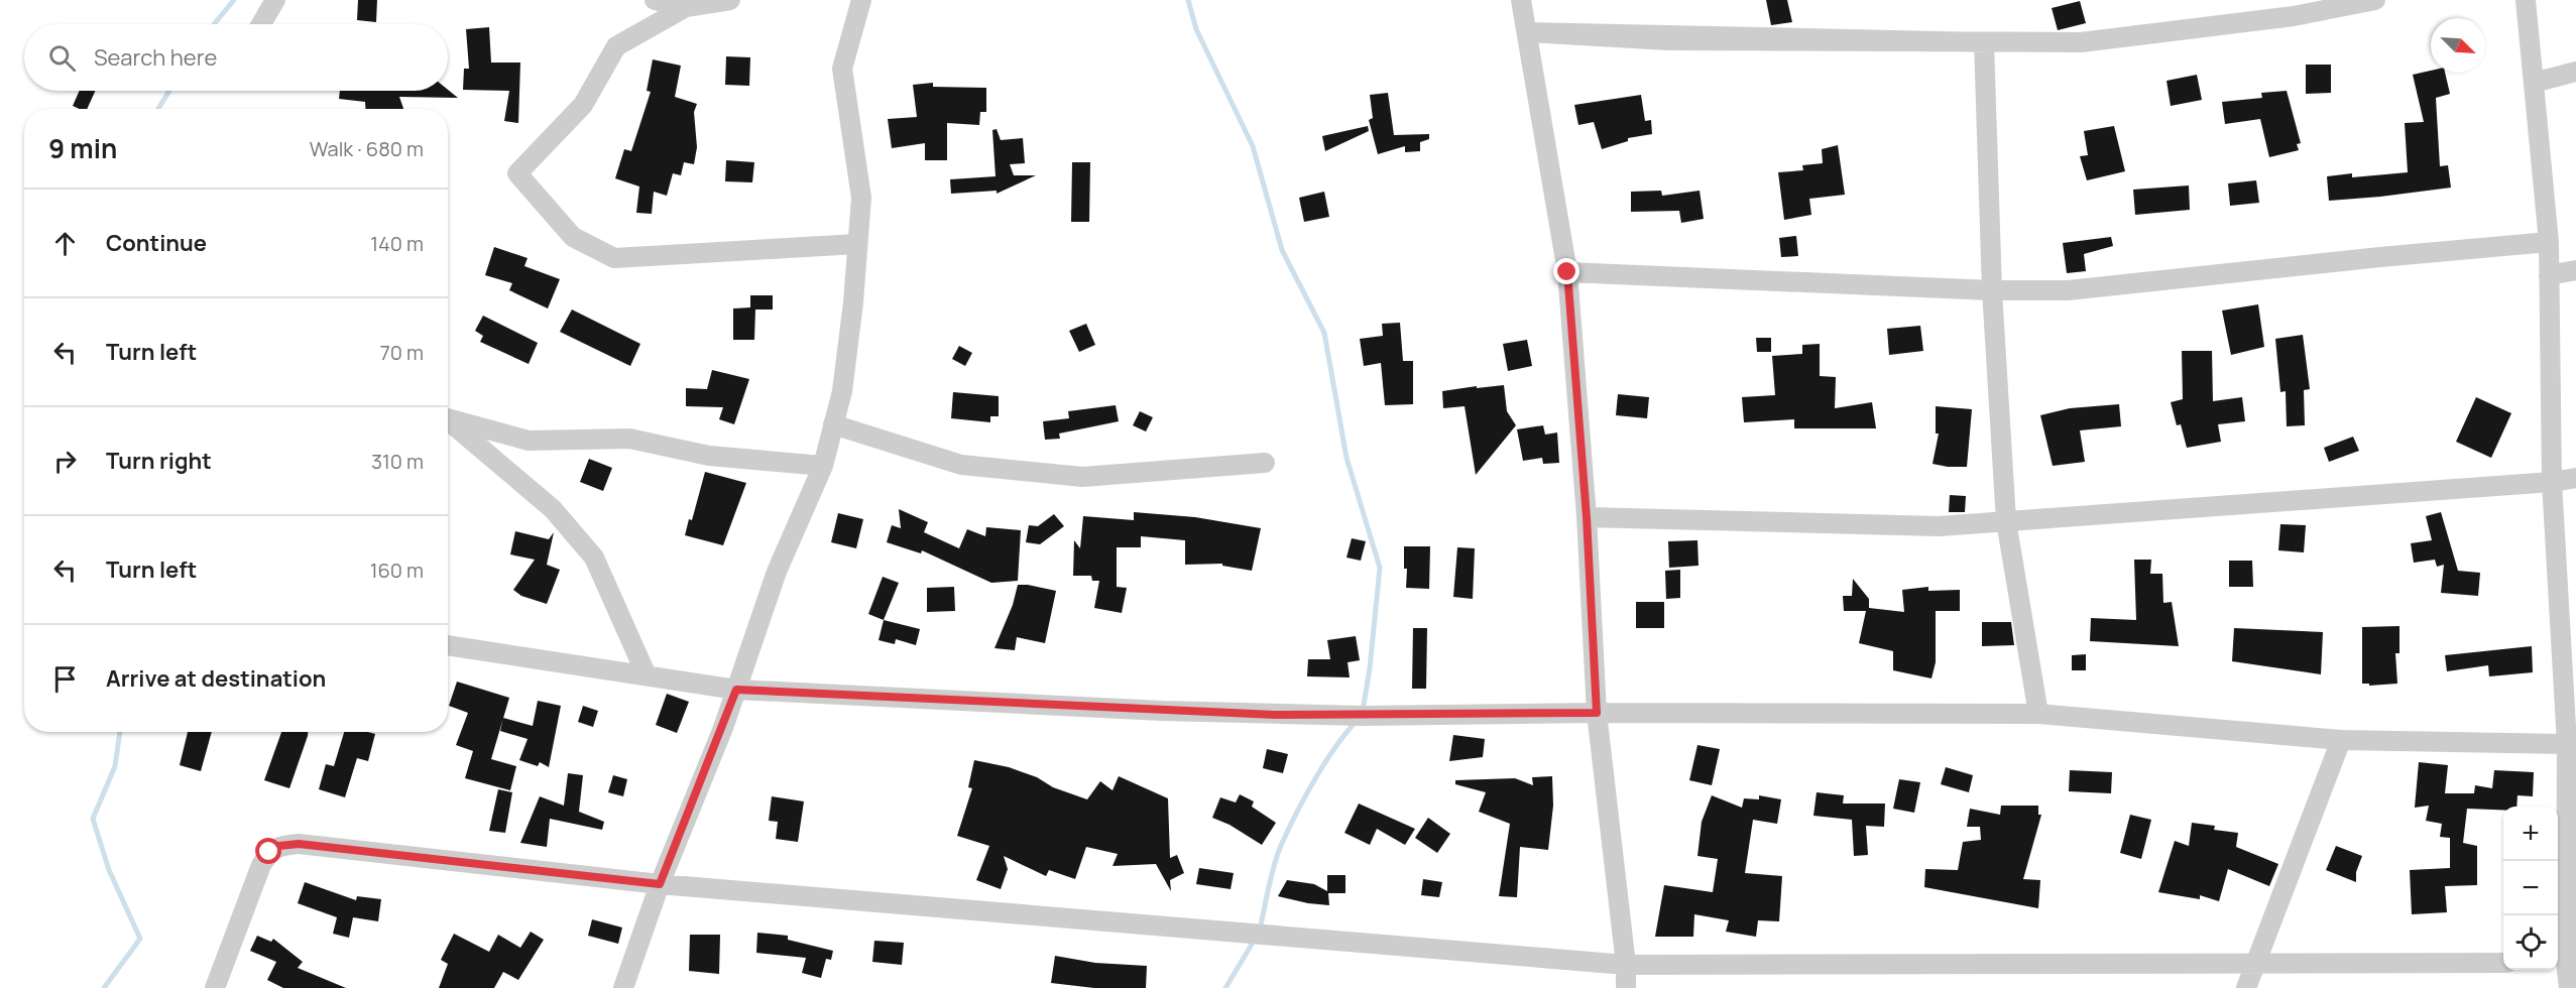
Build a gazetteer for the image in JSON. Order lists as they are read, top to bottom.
{
  "north": "bottom right",
  "page": {
    "search": "Search here",
    "heading": ["9 min", "Walk · 680 m"],
    "list": [
      ["Continue", "140 m"],
      ["Turn left", "70 m"],
      ["Turn right", "310 m"],
      ["Turn left", "160 m"],
      "Arrive at destination"
    ],
    "map_buttons": ["+", "−"]
  }
}
